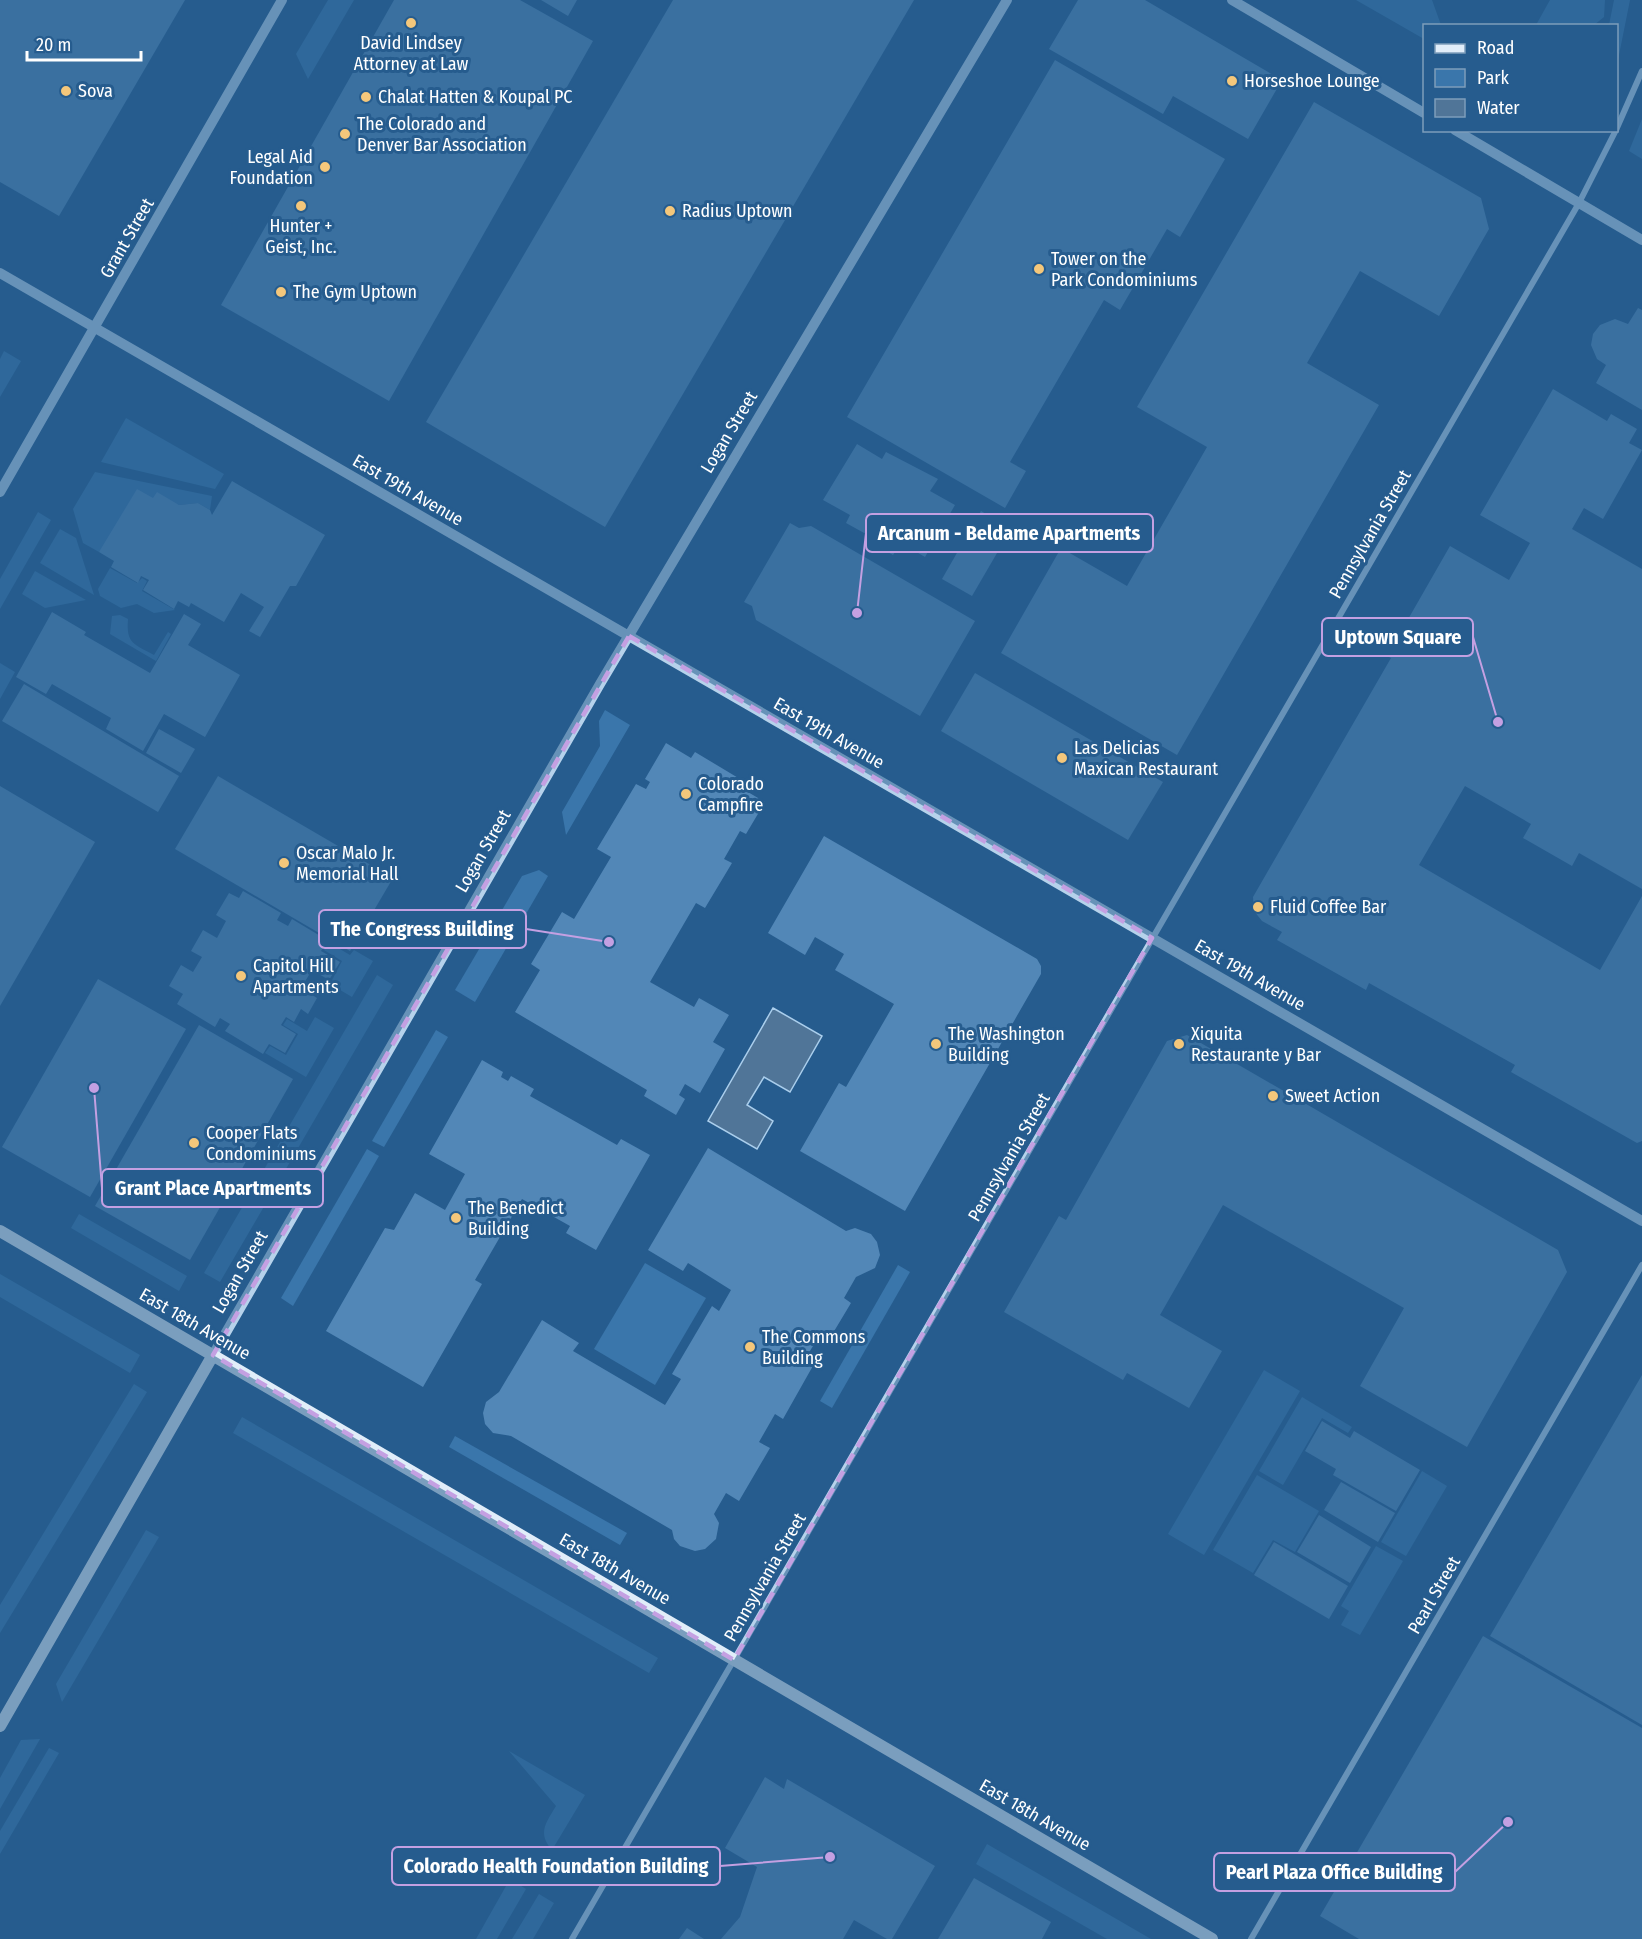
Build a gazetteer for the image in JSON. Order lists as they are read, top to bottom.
{
  "streets": {
    "main road": ["Logan Street", "East 18th Avenue"],
    "street": [
      "Grant Street",
      "East 19th Avenue",
      "Pennsylvania Street",
      "Pearl Street"
    ]
  },
  "crossings": [
    ["Grant Street", "East 19th Avenue"],
    ["Logan Street", "East 19th Avenue"],
    ["Logan Street", "East 18th Avenue"],
    ["East 19th Avenue", "Pennsylvania Street"],
    ["Pennsylvania Street", "East 18th Avenue"]
  ],
  "places": [
    "David Lindsey Attorney at Law",
    "Horseshoe Lounge",
    "Sova",
    "Chalat Hatten & Koupal PC",
    "The Colorado and Denver Bar Association",
    "Legal Aid Foundation",
    "Hunter + Geist, Inc.",
    "Radius Uptown",
    "Tower on the Park Condominiums",
    "The Gym Uptown",
    "Arcanum - Beldame Apartments",
    "Uptown Square",
    "Las Delicias Maxican Restaurant",
    "Colorado Campfire",
    "Oscar Malo Jr. Memorial Hall",
    "Fluid Coffee Bar",
    "The Congress Building",
    "Capitol Hill Apartments",
    "The Washington Building",
    "Xiquita Restaurante y Bar",
    "Grant Place Apartments",
    "Sweet Action",
    "Cooper Flats Condominiums",
    "The Benedict Building",
    "The Commons Building",
    "Pearl Plaza Office Building",
    "Colorado Health Foundation Building"
  ],
  "legend": ["Road", "Park", "Water"],
  "scale_bar": "20 m"
}
